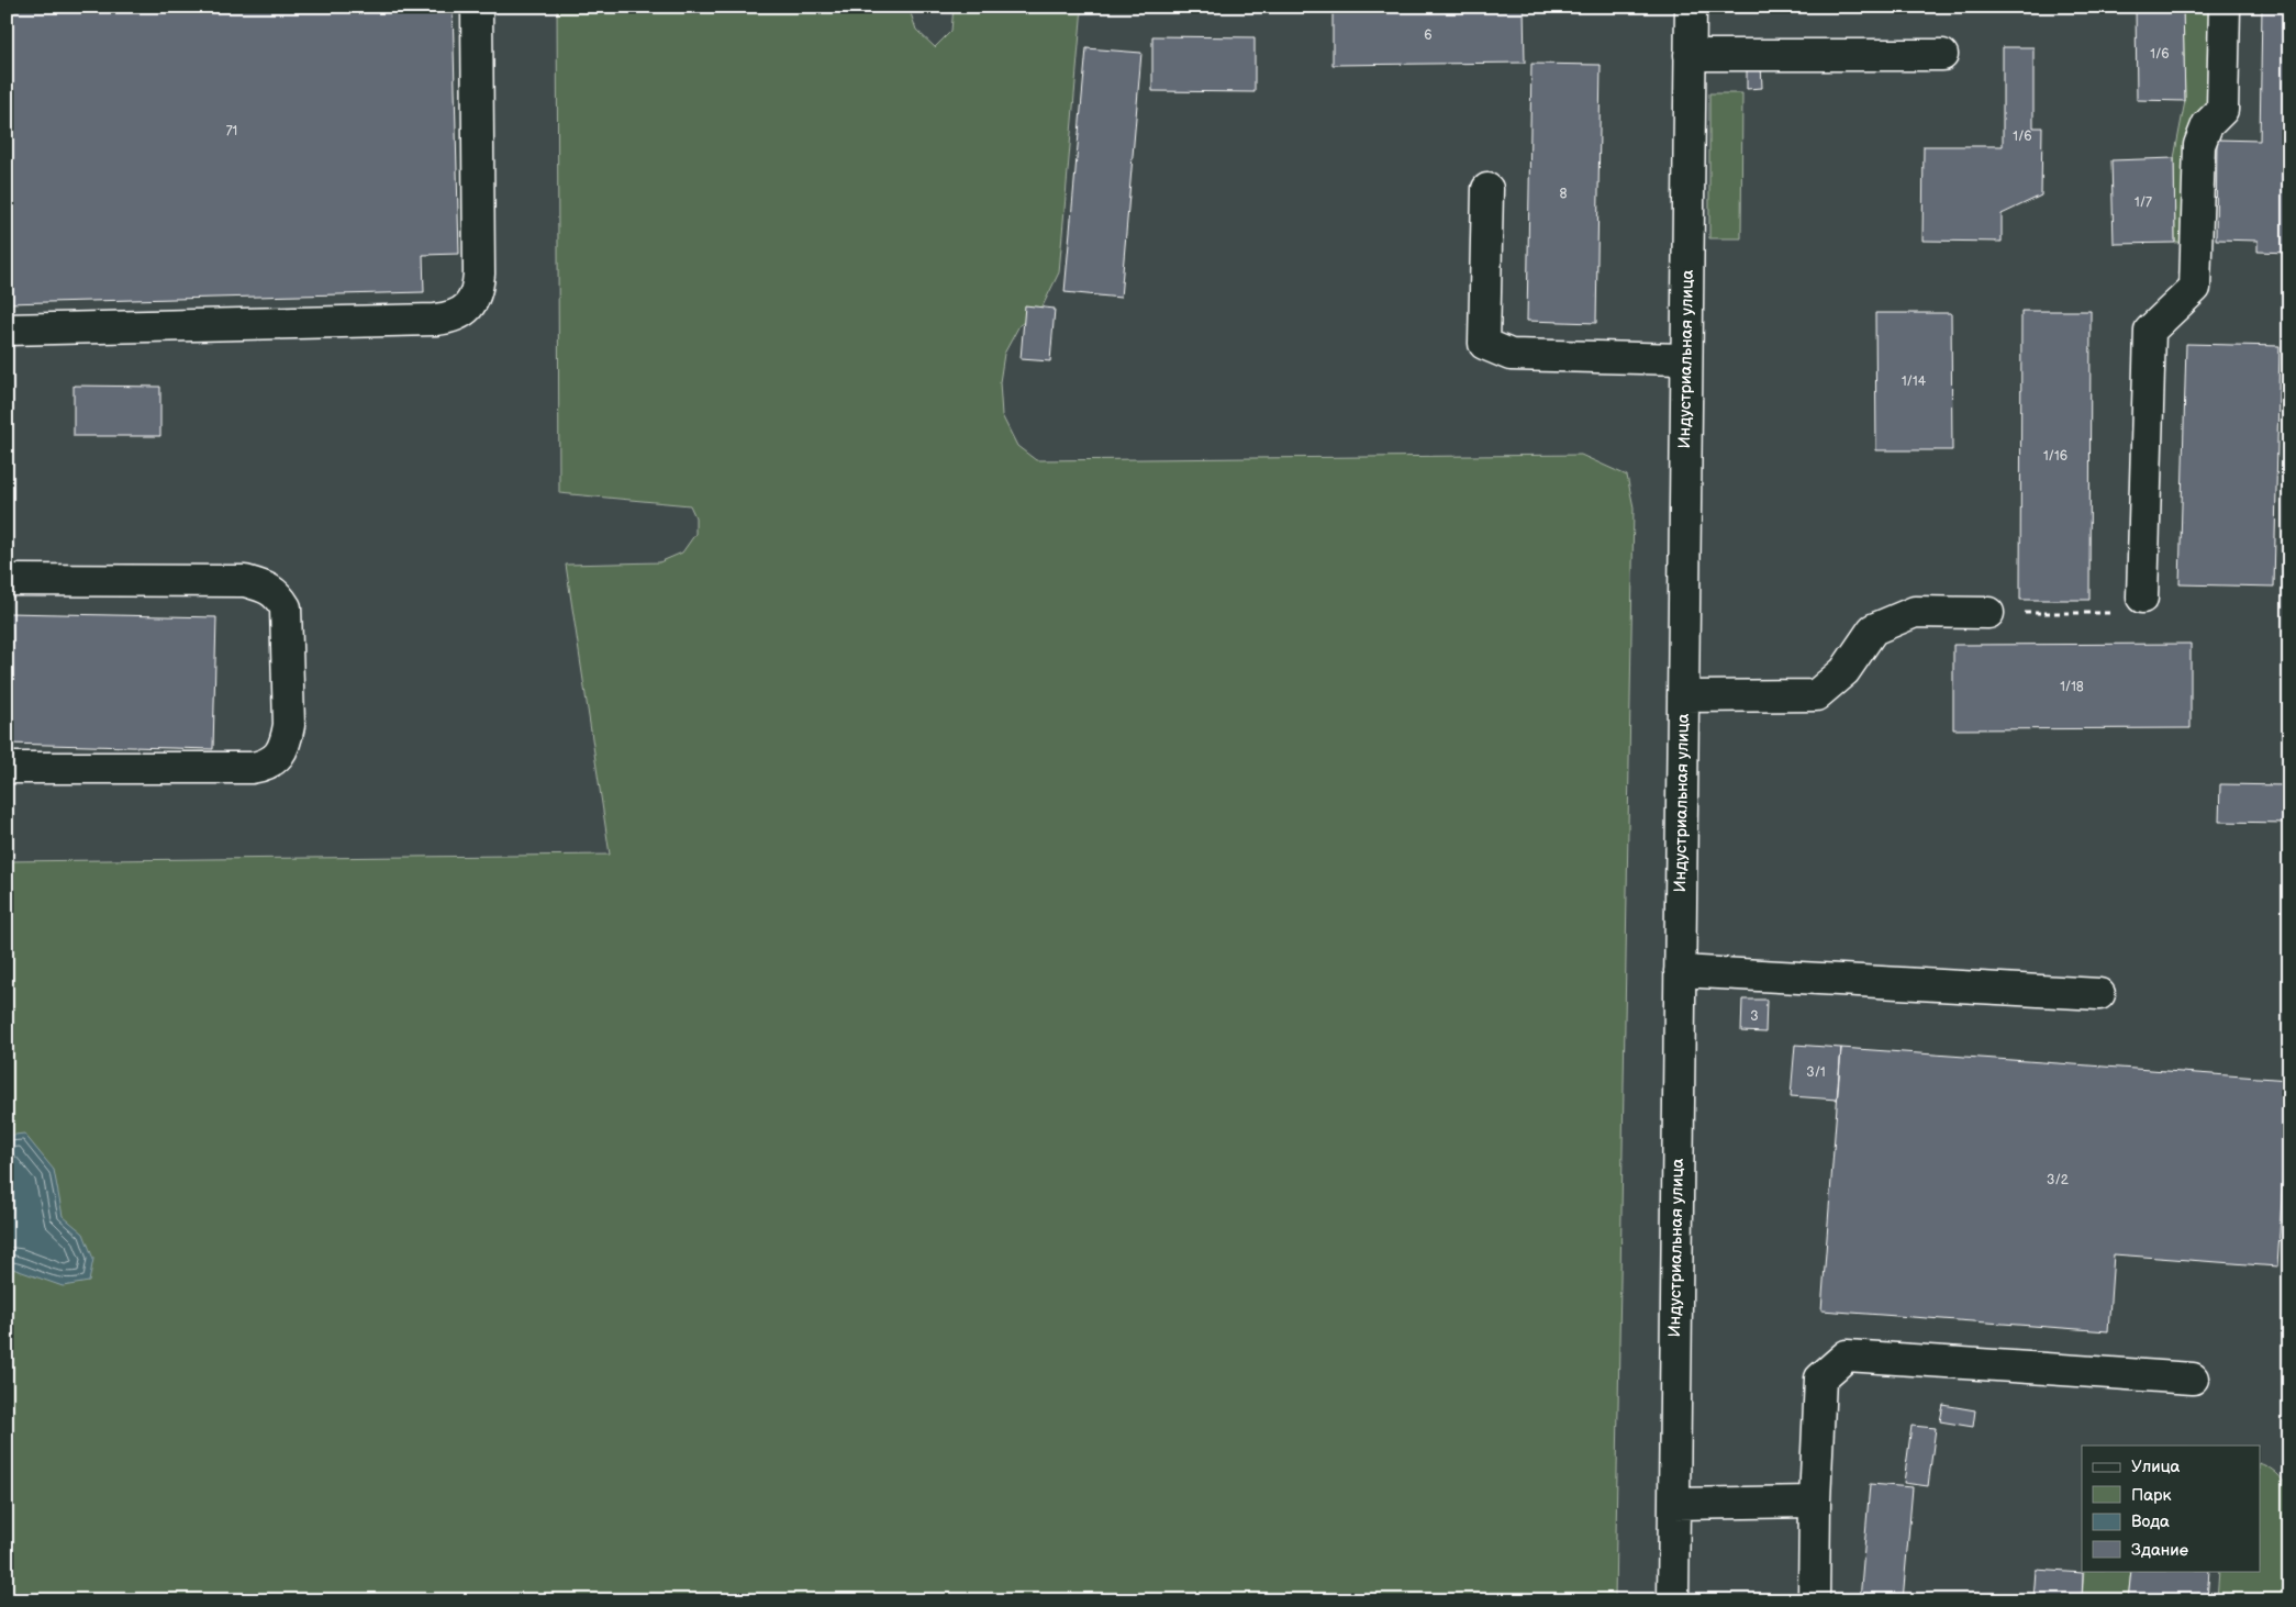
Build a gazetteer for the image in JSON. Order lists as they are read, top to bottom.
{
  "streets": {
    "street": ["Индустриальная улица"]
  },
  "house_numbers": [
    "6",
    "1/6",
    "71",
    "1/6",
    "8",
    "1/7",
    "1/14",
    "1/16",
    "1/18",
    "3",
    "3/1",
    "3/2"
  ],
  "legend": [
    "Улица",
    "Парк",
    "Вода",
    "Здание"
  ]
}
